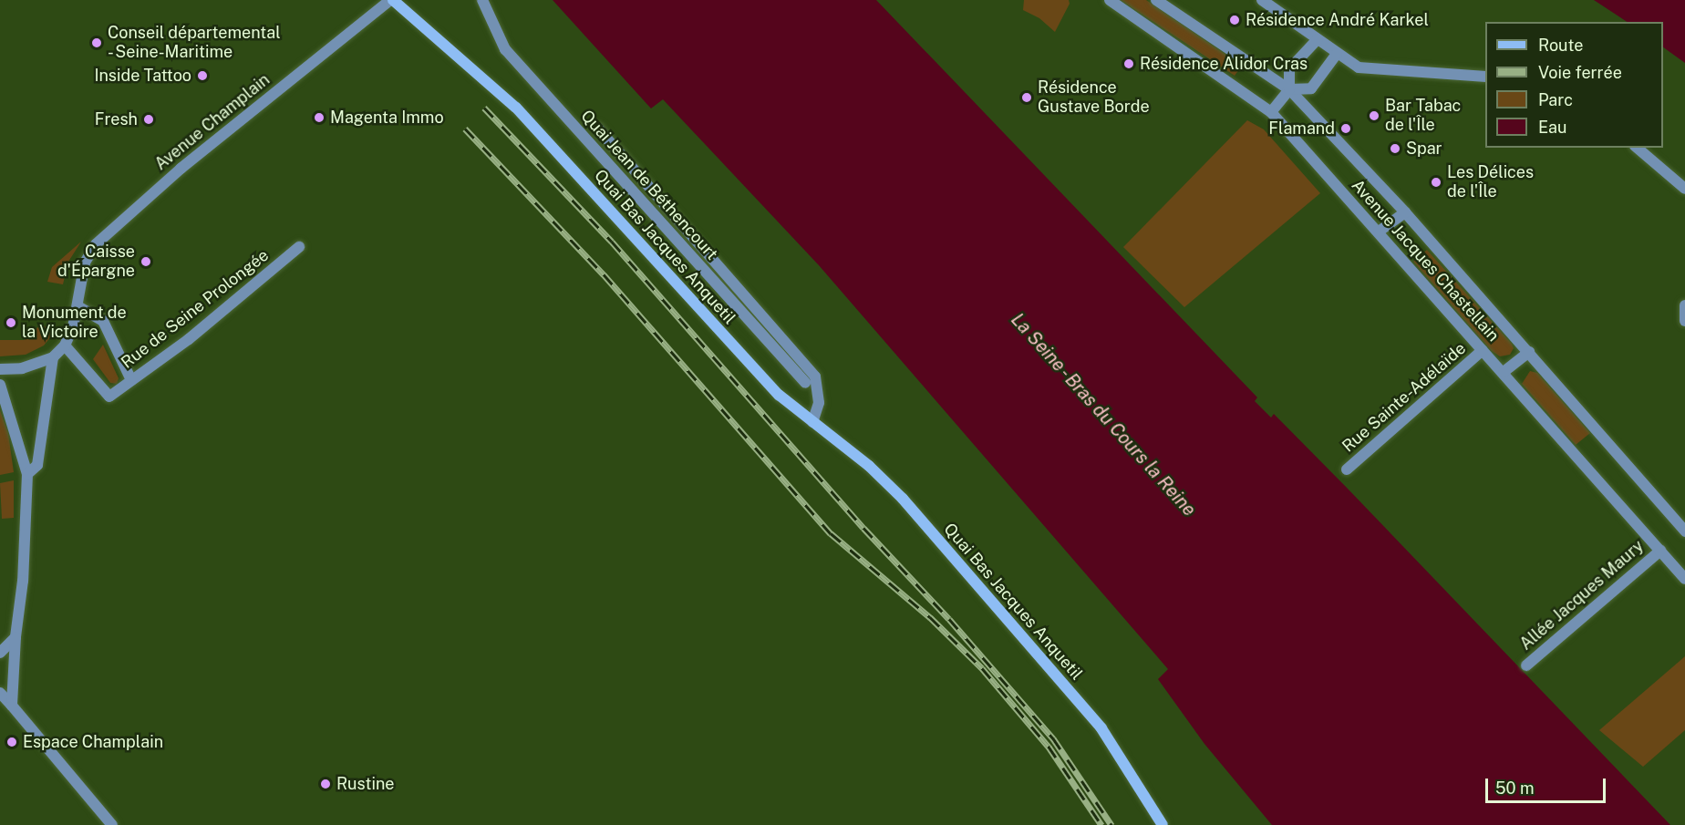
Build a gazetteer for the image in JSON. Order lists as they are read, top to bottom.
{
  "streets": {
    "main road": ["Quai Bas Jacques Anquetil"],
    "street": [
      "Avenue Champlain",
      "Quai Jean de Béthencourt",
      "Avenue Jacques Chastellain",
      "Rue de Seine Prolongée",
      "Rue Sainte-Adélaïde",
      "Allée Jacques Maury"
    ]
  },
  "crossings": [
    ["Avenue Champlain", "Quai Bas Jacques Anquetil"],
    ["Avenue Champlain", "Rue de Seine Prolongée"],
    ["Avenue Jacques Chastellain", "Rue Sainte-Adélaïde"],
    ["Avenue Jacques Chastellain", "Allée Jacques Maury"]
  ],
  "water": ["La Seine - Bras du Cours la Reine"],
  "places": [
    "Résidence André Karkel",
    "Conseil départemental - Seine-Maritime",
    "Résidence Alidor Cras",
    "Inside Tattoo",
    "Résidence Gustave Borde",
    "Bar Tabac de l'Île",
    "Magenta Immo",
    "Fresh",
    "Flamand",
    "Spar",
    "Les Délices de l'Île",
    "Caisse d'Épargne",
    "Monument de la Victoire",
    "Espace Champlain",
    "Rustine"
  ],
  "legend": [
    "Route",
    "Voie ferrée",
    "Parc",
    "Eau"
  ],
  "scale_bar": "50 m"
}
